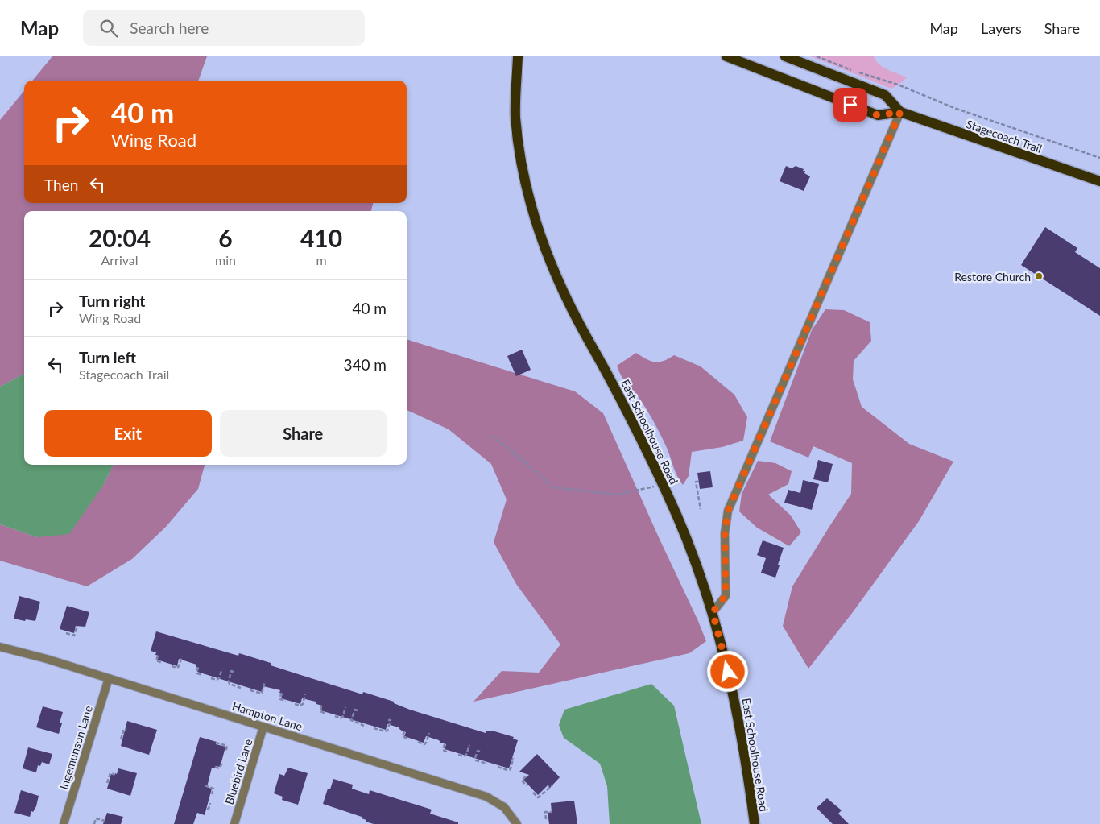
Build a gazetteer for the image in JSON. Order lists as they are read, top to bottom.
{
  "streets": {
    "main road": ["Stagecoach Trail", "East Schoolhouse Road"],
    "street": ["Hampton Lane", "Ingemunson Lane", "Bluebird Lane"]
  },
  "crossings": [
    ["Hampton Lane", "Ingemunson Lane"],
    ["Hampton Lane", "Bluebird Lane"]
  ],
  "places": ["Restore Church"],
  "page": {
    "header": "Map",
    "search": "Search here",
    "nav": ["Map", "Layers", "Share"],
    "turn": ["40 m", "Wing Road"],
    "then": "Then",
    "eta": [
      "20:04",
      "Arrival",
      "6",
      "min",
      "410",
      "m"
    ],
    "list": [
      {
        "name": "Turn right",
        "note": "Wing Road",
        "value": "40 m"
      },
      {
        "name": "Turn left",
        "note": "Stagecoach Trail",
        "value": "340 m"
      }
    ],
    "buttons": ["Exit", "Share"]
  }
}
